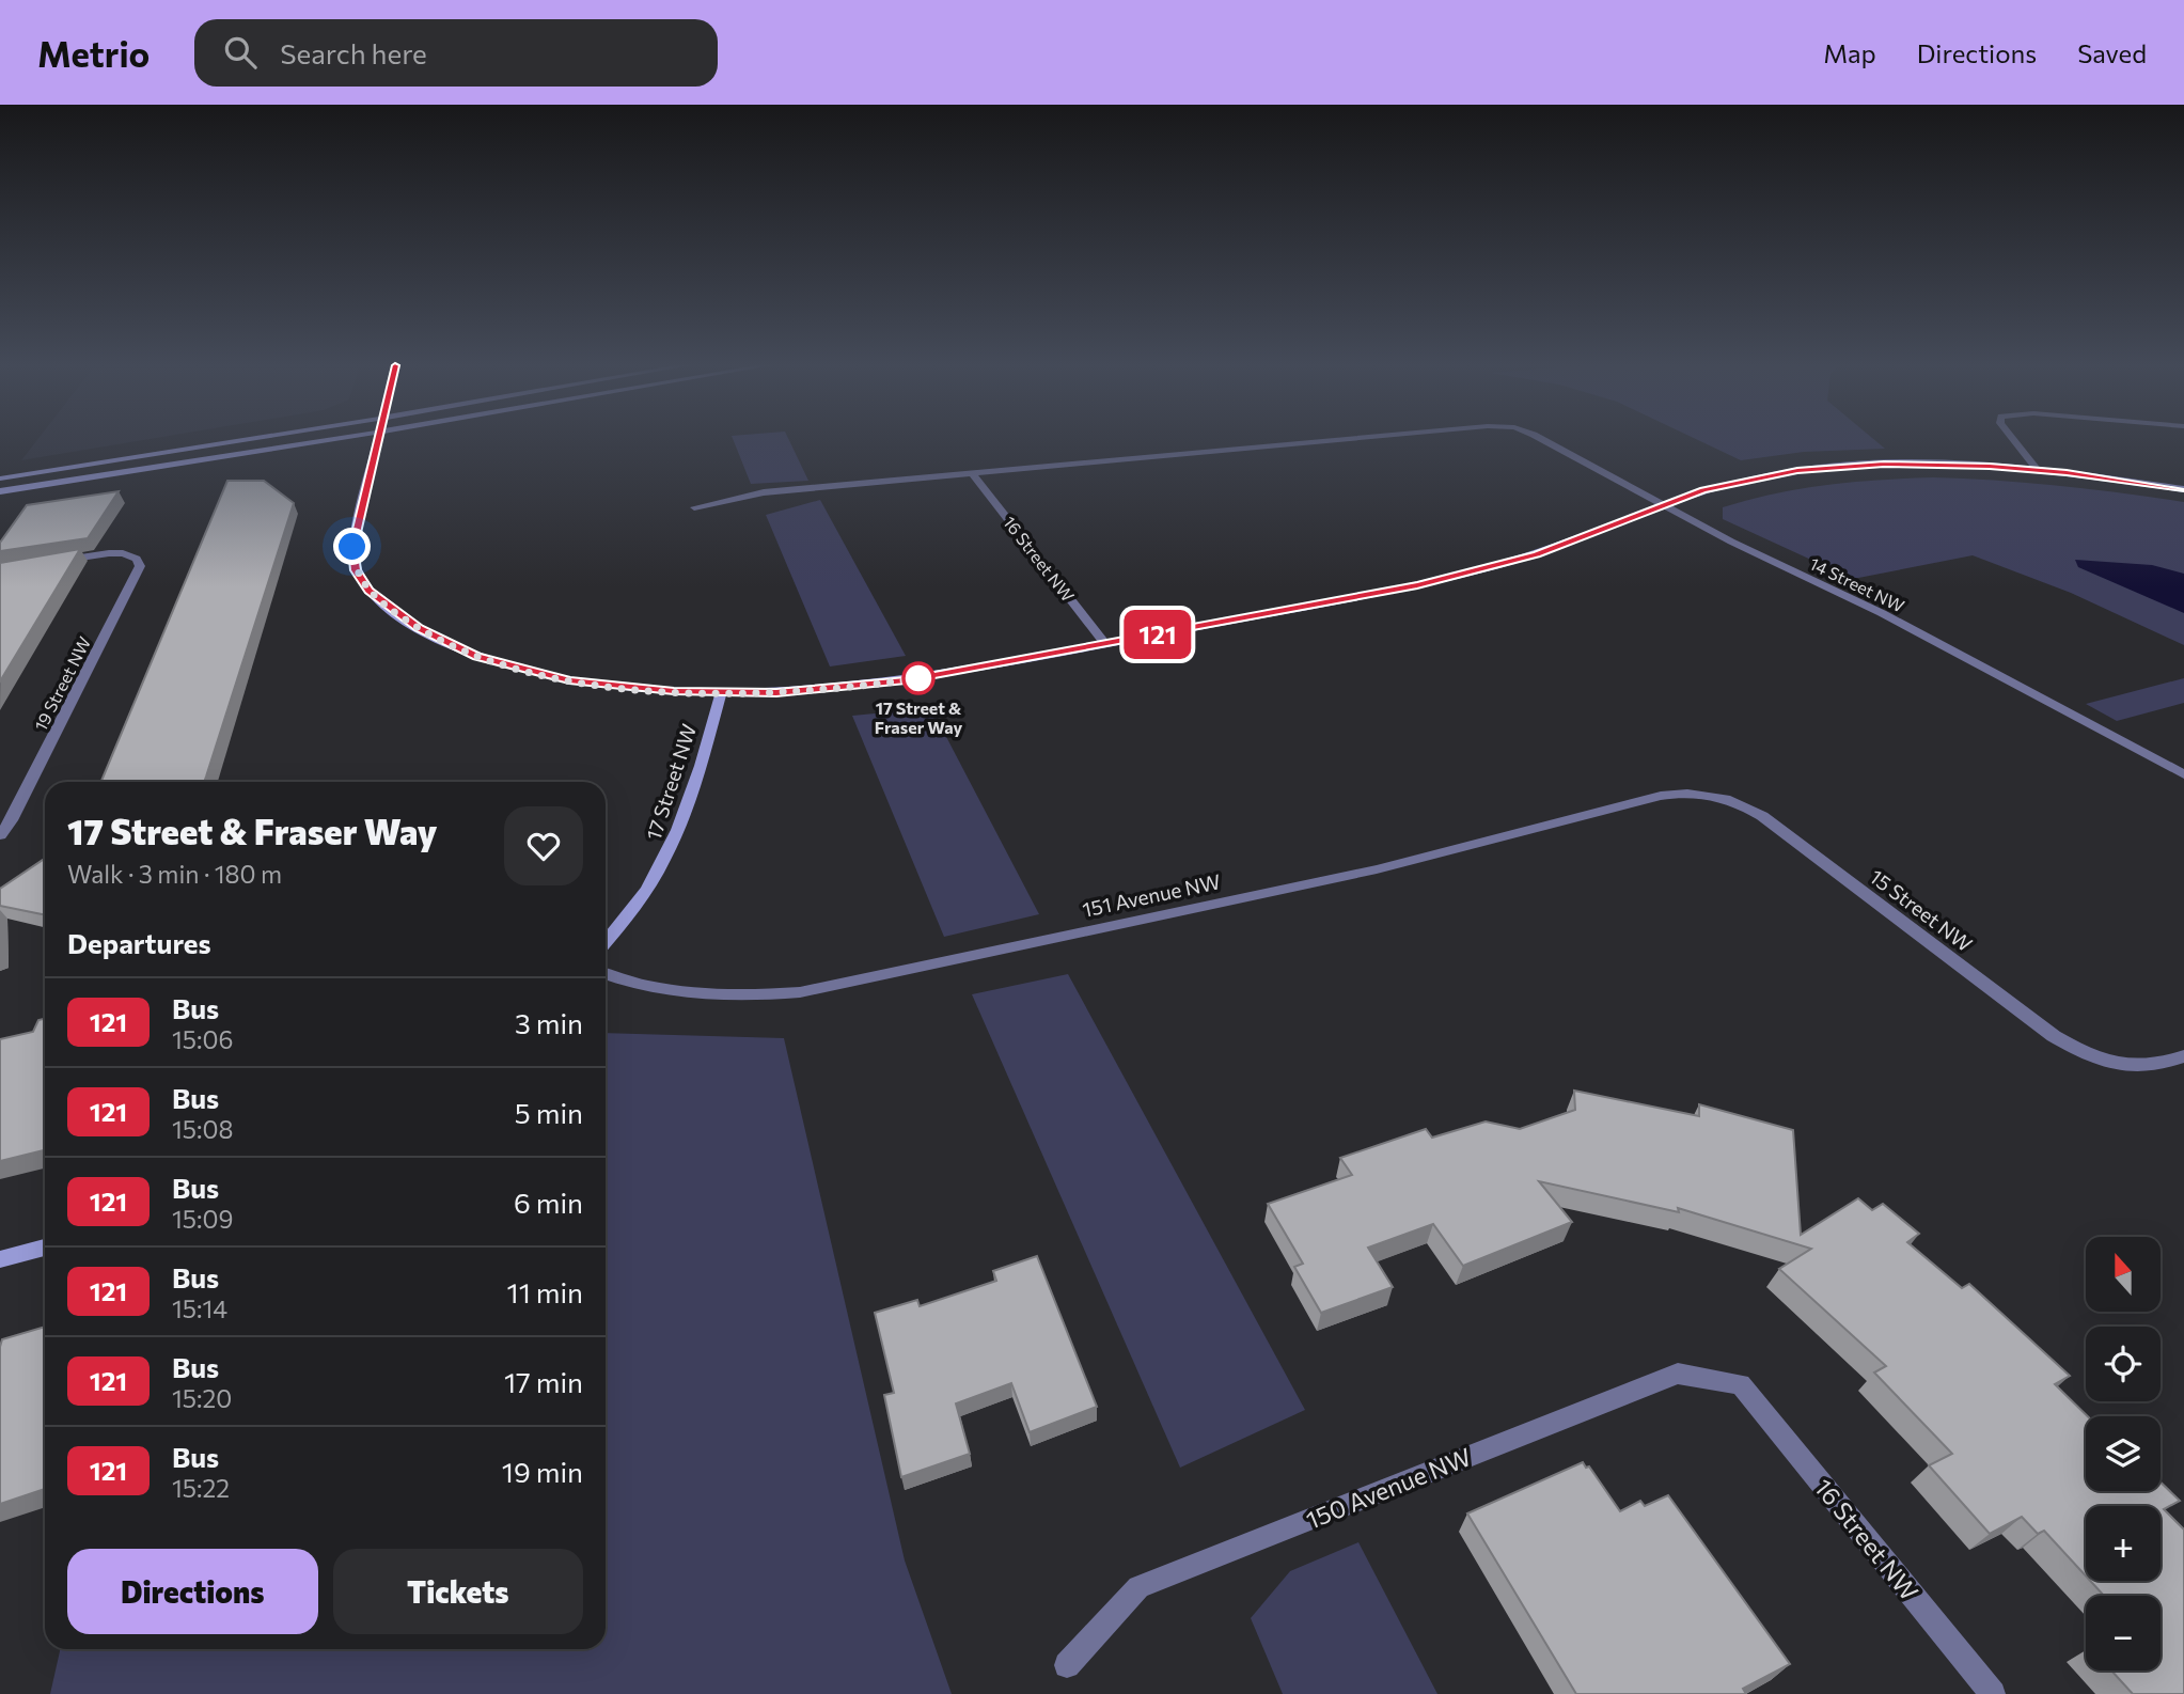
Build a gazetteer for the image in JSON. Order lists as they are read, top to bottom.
{
  "streets": {
    "street": [
      "16 Street NW",
      "14 Street NW",
      "19 Street NW",
      "17 Street NW",
      "151 Avenue NW",
      "15 Street NW",
      "150 Avenue NW"
    ]
  },
  "crossings": [
    ["16 Street NW", "14 Street NW"],
    ["16 Street NW", "150 Avenue NW"],
    ["151 Avenue NW", "15 Street NW"]
  ],
  "places": ["17 Street & Fraser Way"],
  "lines": ["bus line 121"],
  "north": "top",
  "page": {
    "header": "Metrio",
    "search": "Search here",
    "nav": ["Map", "Directions", "Saved"],
    "on_map": "121",
    "heading": [
      ["17 Street & Fraser Way", "Walk · 3 min · 180 m"],
      "Departures"
    ],
    "list": [
      {
        "mark": "121",
        "name": "Bus",
        "note": "15:06",
        "value": "3 min"
      },
      {
        "mark": "121",
        "name": "Bus",
        "note": "15:08",
        "value": "5 min"
      },
      {
        "mark": "121",
        "name": "Bus",
        "note": "15:09",
        "value": "6 min"
      },
      {
        "mark": "121",
        "name": "Bus",
        "note": "15:14",
        "value": "11 min"
      },
      {
        "mark": "121",
        "name": "Bus",
        "note": "15:20",
        "value": "17 min"
      },
      {
        "mark": "121",
        "name": "Bus",
        "note": "15:22",
        "value": "19 min"
      }
    ],
    "map_buttons": ["+", "−"],
    "buttons": ["Directions", "Tickets"]
  }
}
